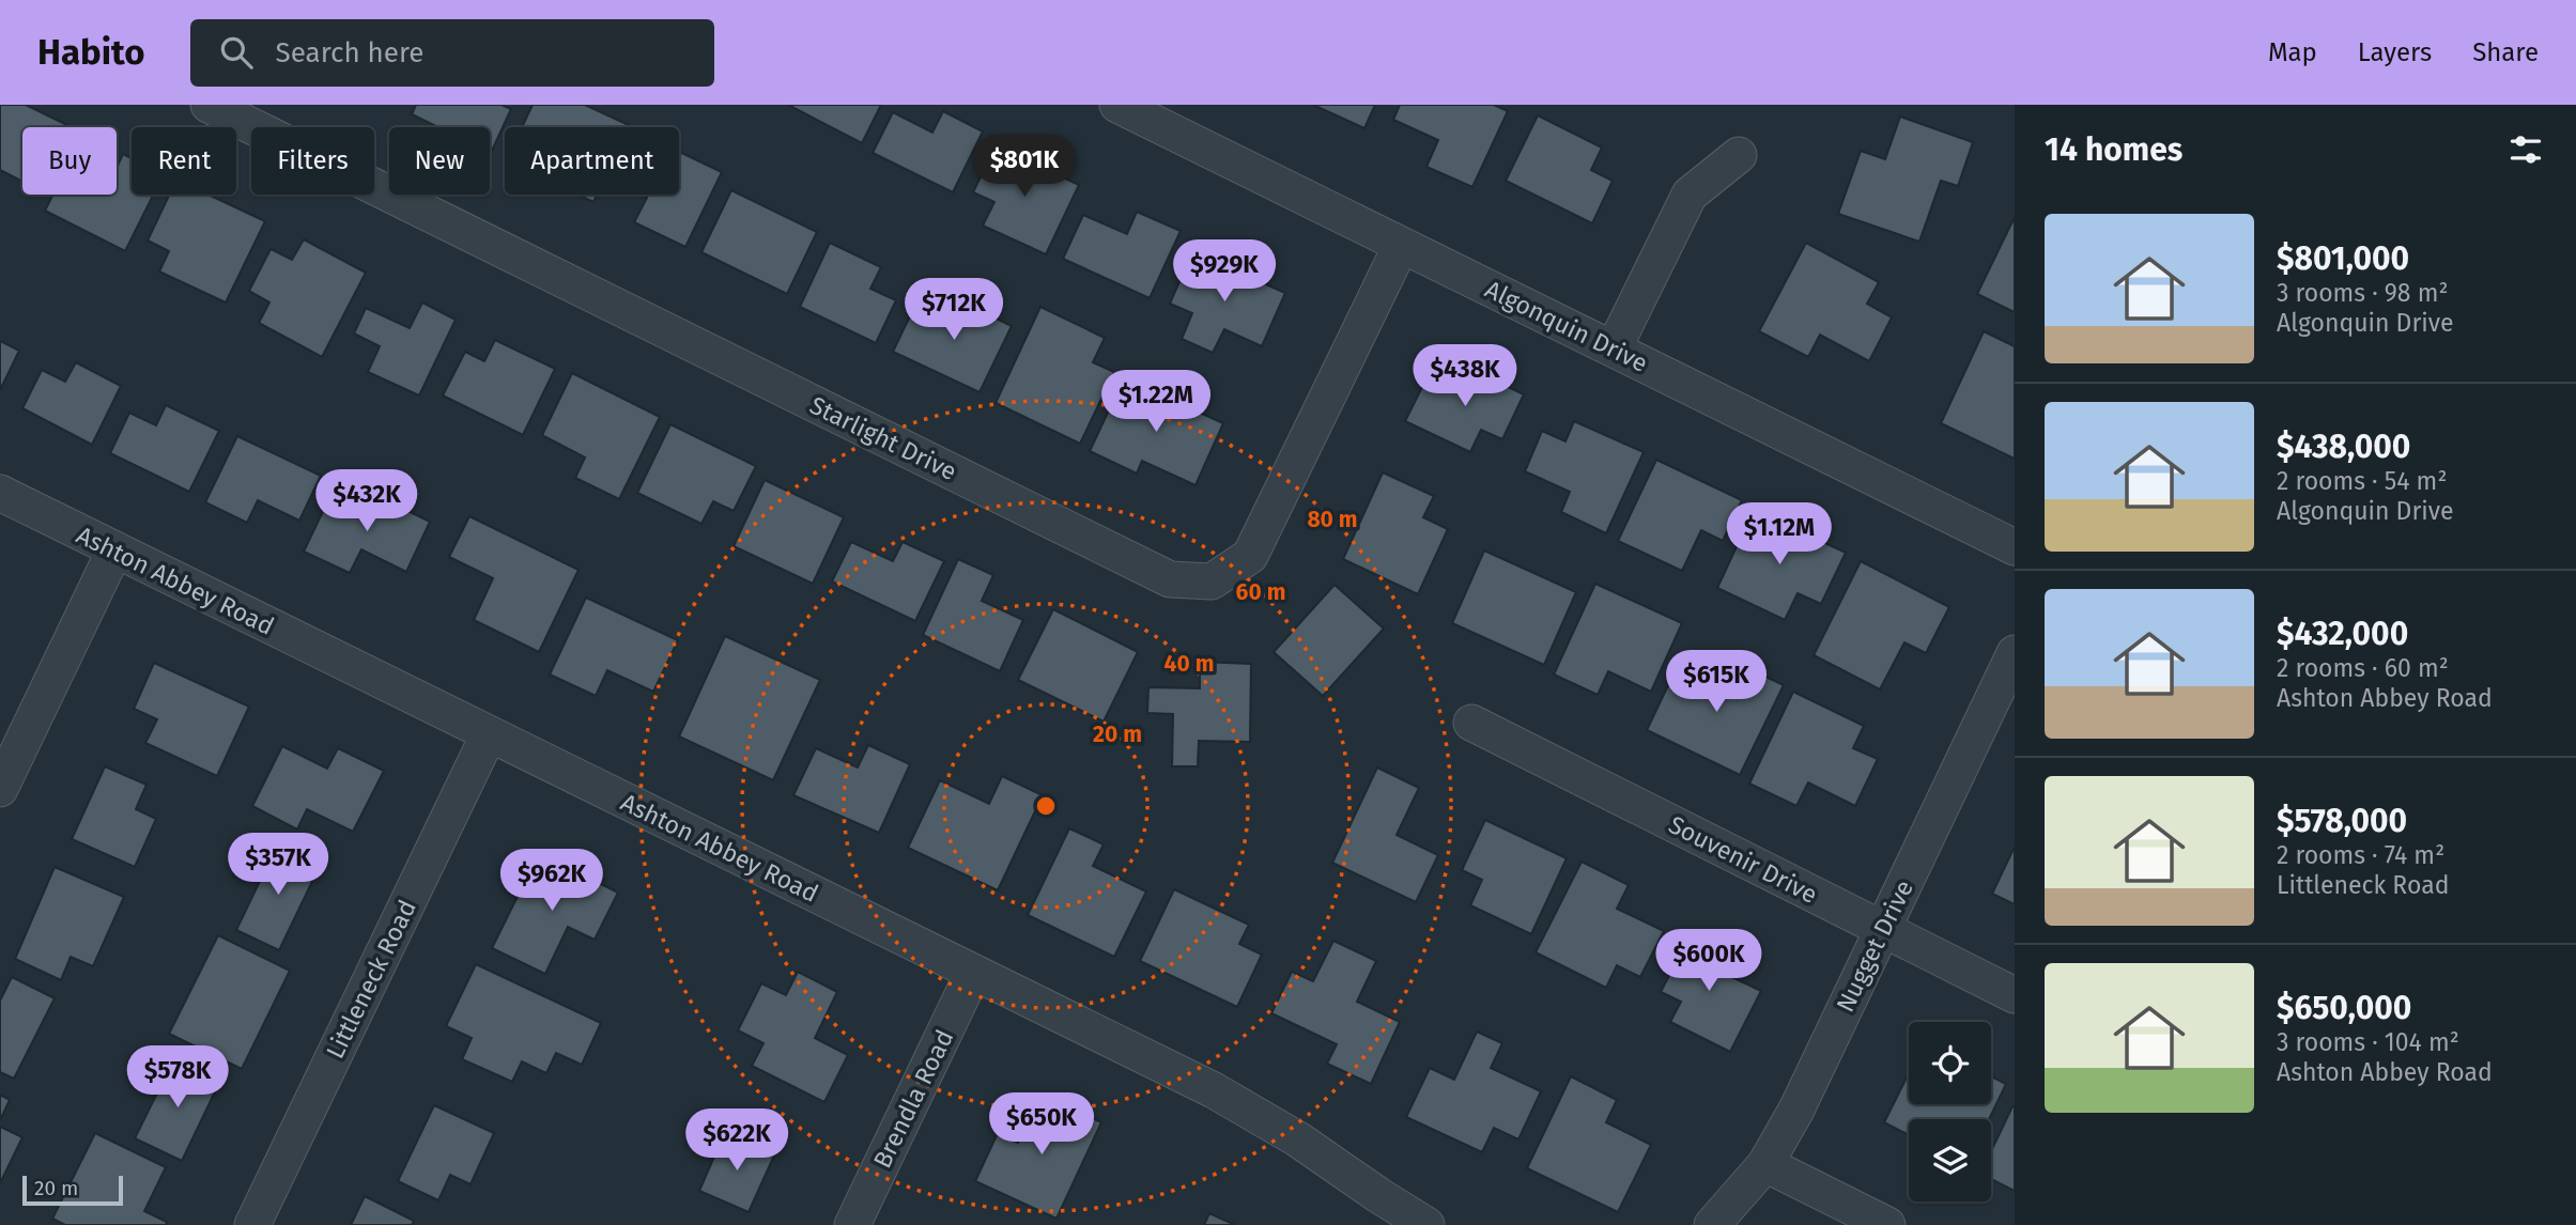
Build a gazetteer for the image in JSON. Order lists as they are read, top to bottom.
{
  "streets": {
    "street": [
      "Algonquin Drive",
      "Starlight Drive",
      "Ashton Abbey Road",
      "Souvenir Drive",
      "Nugget Drive",
      "Littleneck Road",
      "Brendla Road"
    ]
  },
  "crossings": [
    ["Algonquin Drive", "Starlight Drive"],
    ["Ashton Abbey Road", "Littleneck Road"],
    ["Ashton Abbey Road", "Brendla Road"],
    ["Souvenir Drive", "Nugget Drive"]
  ],
  "scale_bar": "20 m",
  "page": {
    "header": "Habito",
    "search": "Search here",
    "nav": ["Map", "Layers", "Share"],
    "heading": "14 homes",
    "chip": [
      "Buy",
      "Rent",
      "Filters",
      "New",
      "Apartment"
    ],
    "price": [
      "$801K",
      "$929K",
      "$712K",
      "$438K",
      "$1.22M",
      "$432K",
      "$1.12M",
      "$615K",
      "$357K",
      "$962K",
      "$600K",
      "$578K",
      "$650K",
      "$622K"
    ],
    "list": [
      {
        "name": "$801,000",
        "note": "3 rooms · 98 m² · Algonquin Drive"
      },
      {
        "name": "$438,000",
        "note": "2 rooms · 54 m² · Algonquin Drive"
      },
      {
        "name": "$432,000",
        "note": "2 rooms · 60 m² · Ashton Abbey Road"
      },
      {
        "name": "$578,000",
        "note": "2 rooms · 74 m² · Littleneck Road"
      },
      {
        "name": "$650,000",
        "note": "3 rooms · 104 m² · Ashton Abbey Road"
      }
    ],
    "scale": "20 m"
  },
  "rings": [
    "80 m",
    "60 m",
    "40 m",
    "20 m"
  ]
}
